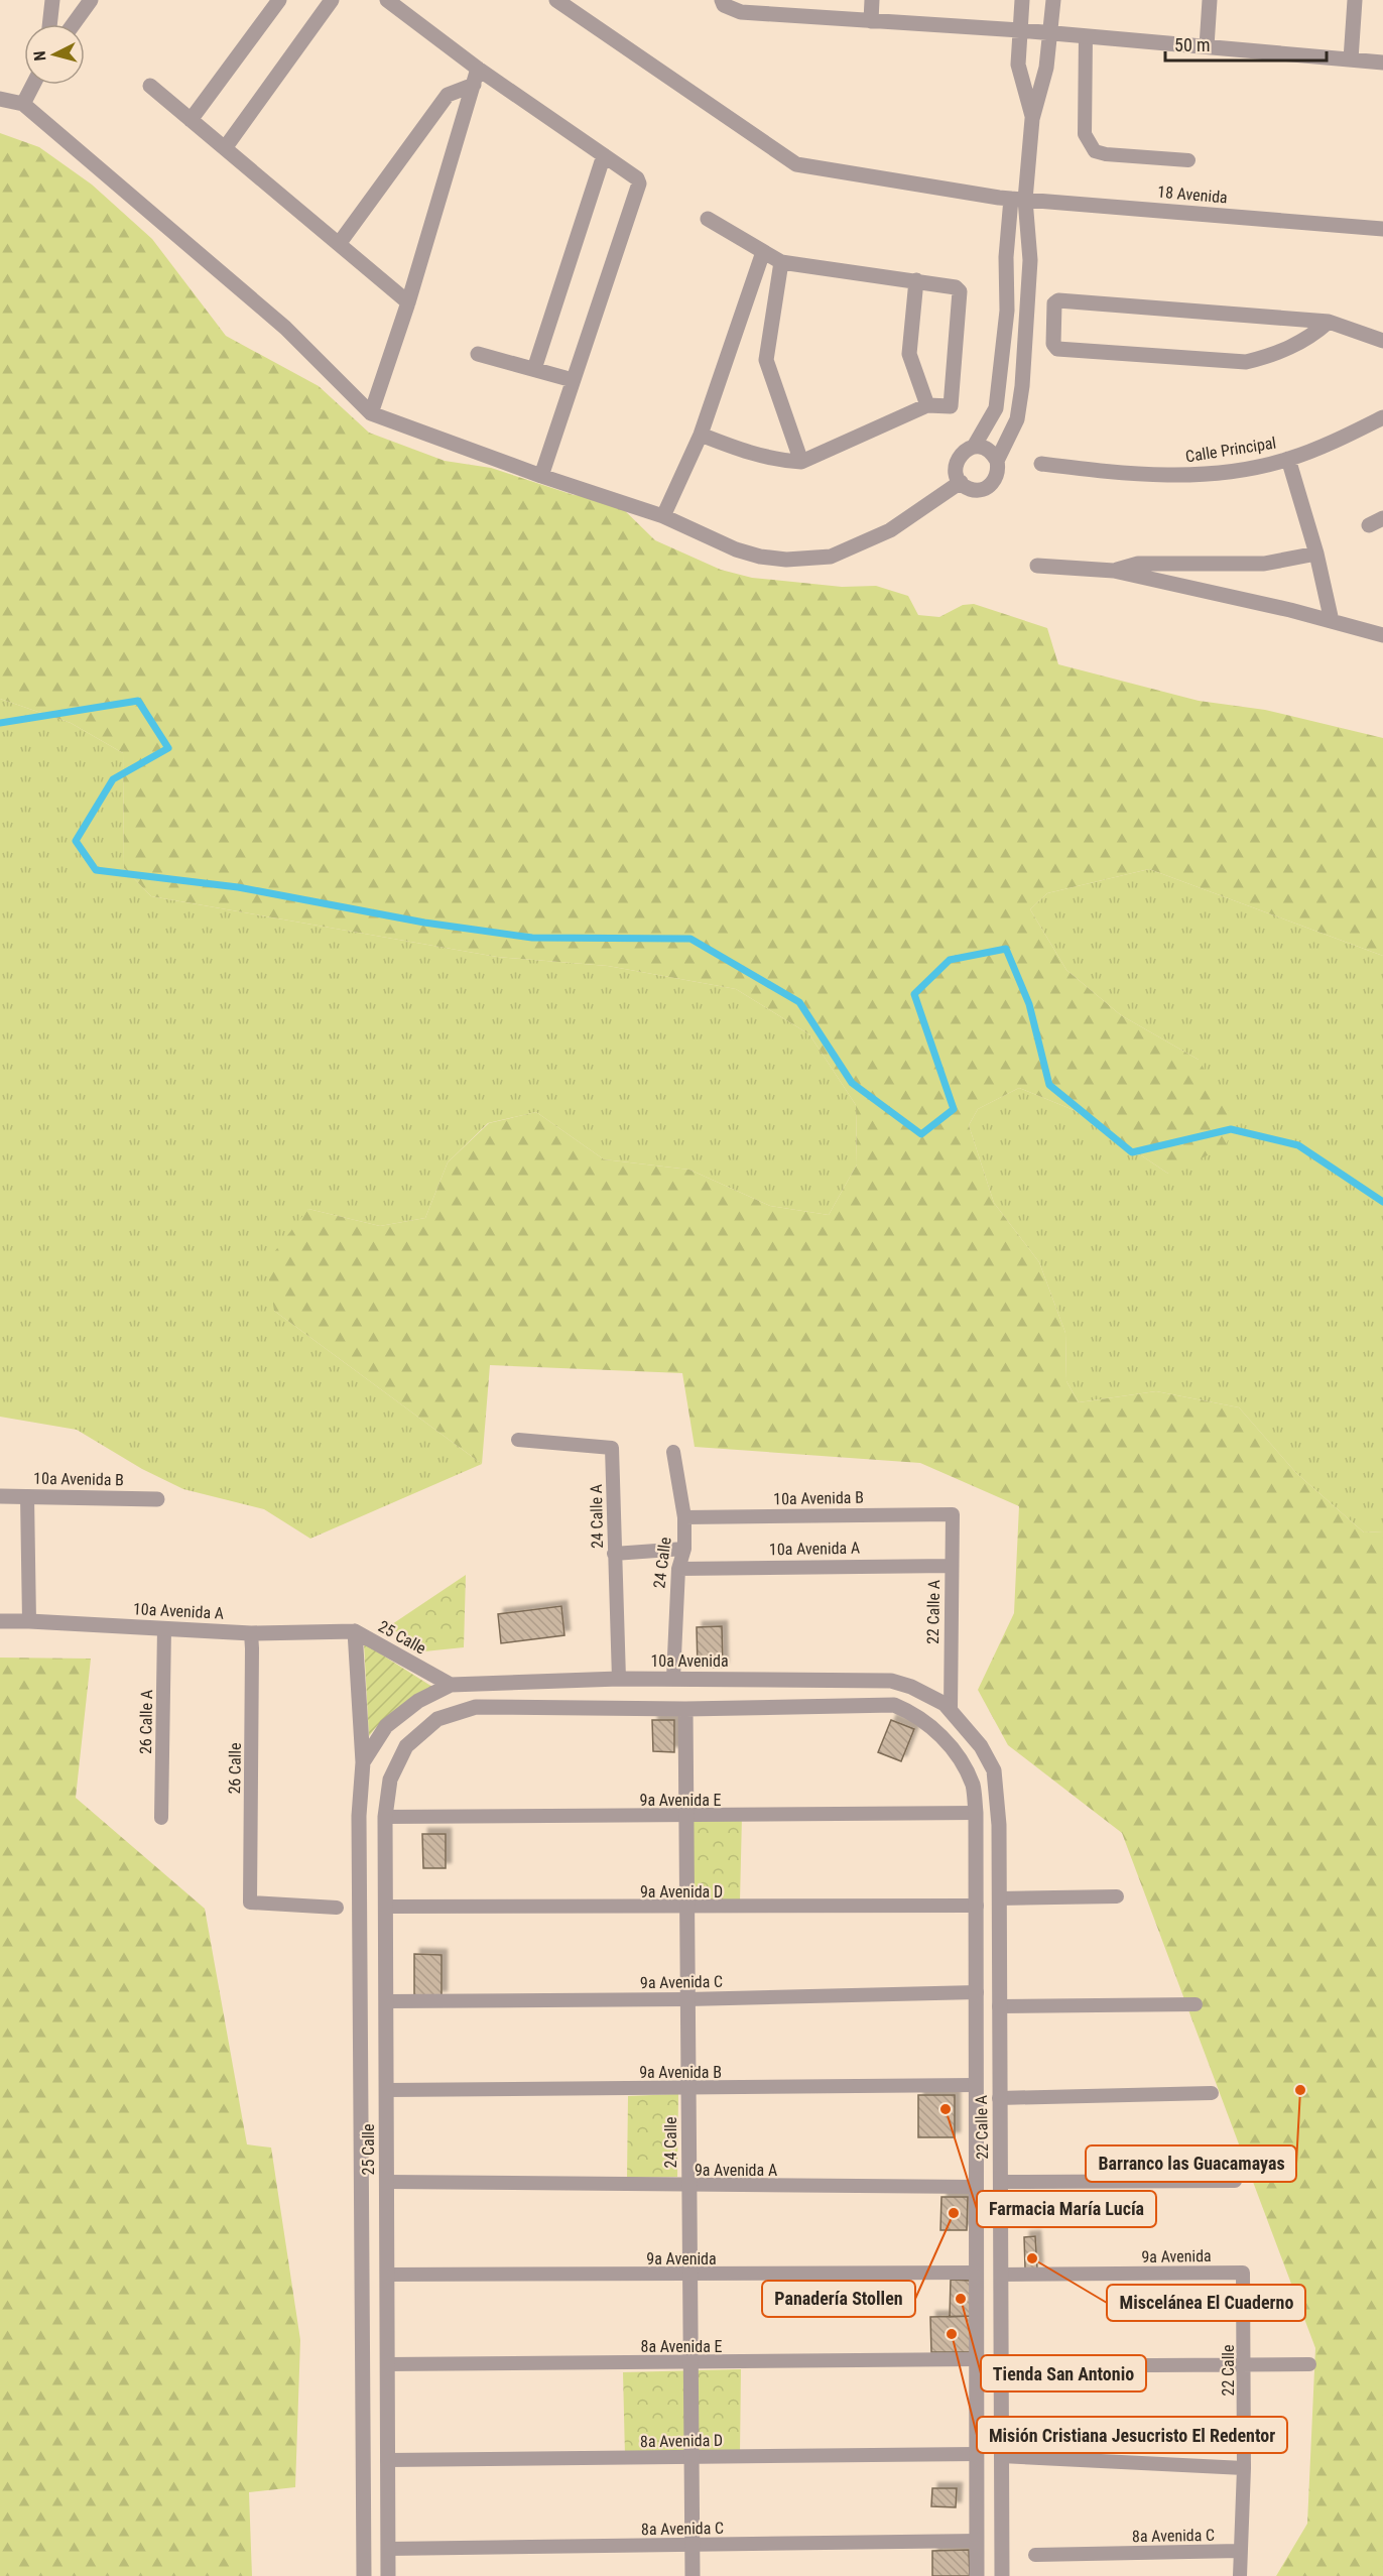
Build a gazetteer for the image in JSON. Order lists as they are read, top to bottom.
{
  "streets": {
    "street": [
      "18 Avenida",
      "Calle Principal",
      "10a Avenida B",
      "10a Avenida A",
      "24 Calle",
      "22 Calle A",
      "25 Calle",
      "10a Avenida"
    ],
    "lane": [
      "24 Calle A",
      "26 Calle A",
      "26 Calle",
      "9a Avenida E",
      "9a Avenida D",
      "9a Avenida C",
      "9a Avenida B",
      "9a Avenida A",
      "9a Avenida",
      "8a Avenida E",
      "22 Calle",
      "8a Avenida D",
      "8a Avenida C"
    ]
  },
  "crossings": [
    ["10a Avenida B", "24 Calle"],
    ["10a Avenida B", "22 Calle A"],
    ["24 Calle A", "10a Avenida"],
    ["10a Avenida A", "24 Calle"],
    ["10a Avenida A", "22 Calle A"],
    ["10a Avenida A", "25 Calle"],
    ["10a Avenida A", "26 Calle A"],
    ["10a Avenida A", "26 Calle"],
    ["24 Calle", "22 Calle A"],
    ["24 Calle", "25 Calle"],
    ["24 Calle", "10a Avenida"],
    ["24 Calle", "9a Avenida E"],
    ["24 Calle", "9a Avenida D"],
    ["24 Calle", "9a Avenida C"],
    ["24 Calle", "9a Avenida B"],
    ["24 Calle", "9a Avenida A"],
    ["24 Calle", "9a Avenida"],
    ["24 Calle", "8a Avenida E"],
    ["24 Calle", "8a Avenida D"],
    ["24 Calle", "8a Avenida C"],
    ["22 Calle A", "25 Calle"],
    ["22 Calle A", "10a Avenida"],
    ["22 Calle A", "9a Avenida E"],
    ["22 Calle A", "9a Avenida D"],
    ["22 Calle A", "9a Avenida C"],
    ["22 Calle A", "9a Avenida B"],
    ["22 Calle A", "9a Avenida A"],
    ["22 Calle A", "9a Avenida"],
    ["22 Calle A", "8a Avenida E"],
    ["22 Calle A", "8a Avenida D"],
    ["22 Calle A", "8a Avenida C"],
    ["25 Calle", "10a Avenida"],
    ["25 Calle", "9a Avenida E"],
    ["25 Calle", "9a Avenida D"],
    ["25 Calle", "9a Avenida C"],
    ["25 Calle", "9a Avenida B"],
    ["25 Calle", "9a Avenida A"],
    ["25 Calle", "9a Avenida"],
    ["25 Calle", "8a Avenida E"],
    ["25 Calle", "8a Avenida D"],
    ["25 Calle", "8a Avenida C"],
    ["9a Avenida", "22 Calle"],
    ["22 Calle", "8a Avenida C"]
  ],
  "places": [
    "Barranco las Guacamayas",
    "Farmacia María Lucía",
    "Panadería Stollen",
    "Miscelánea El Cuaderno",
    "Tienda San Antonio",
    "Misión Cristiana Jesucristo El Redentor"
  ],
  "scale_bar": "50 m",
  "north": "left"
}
